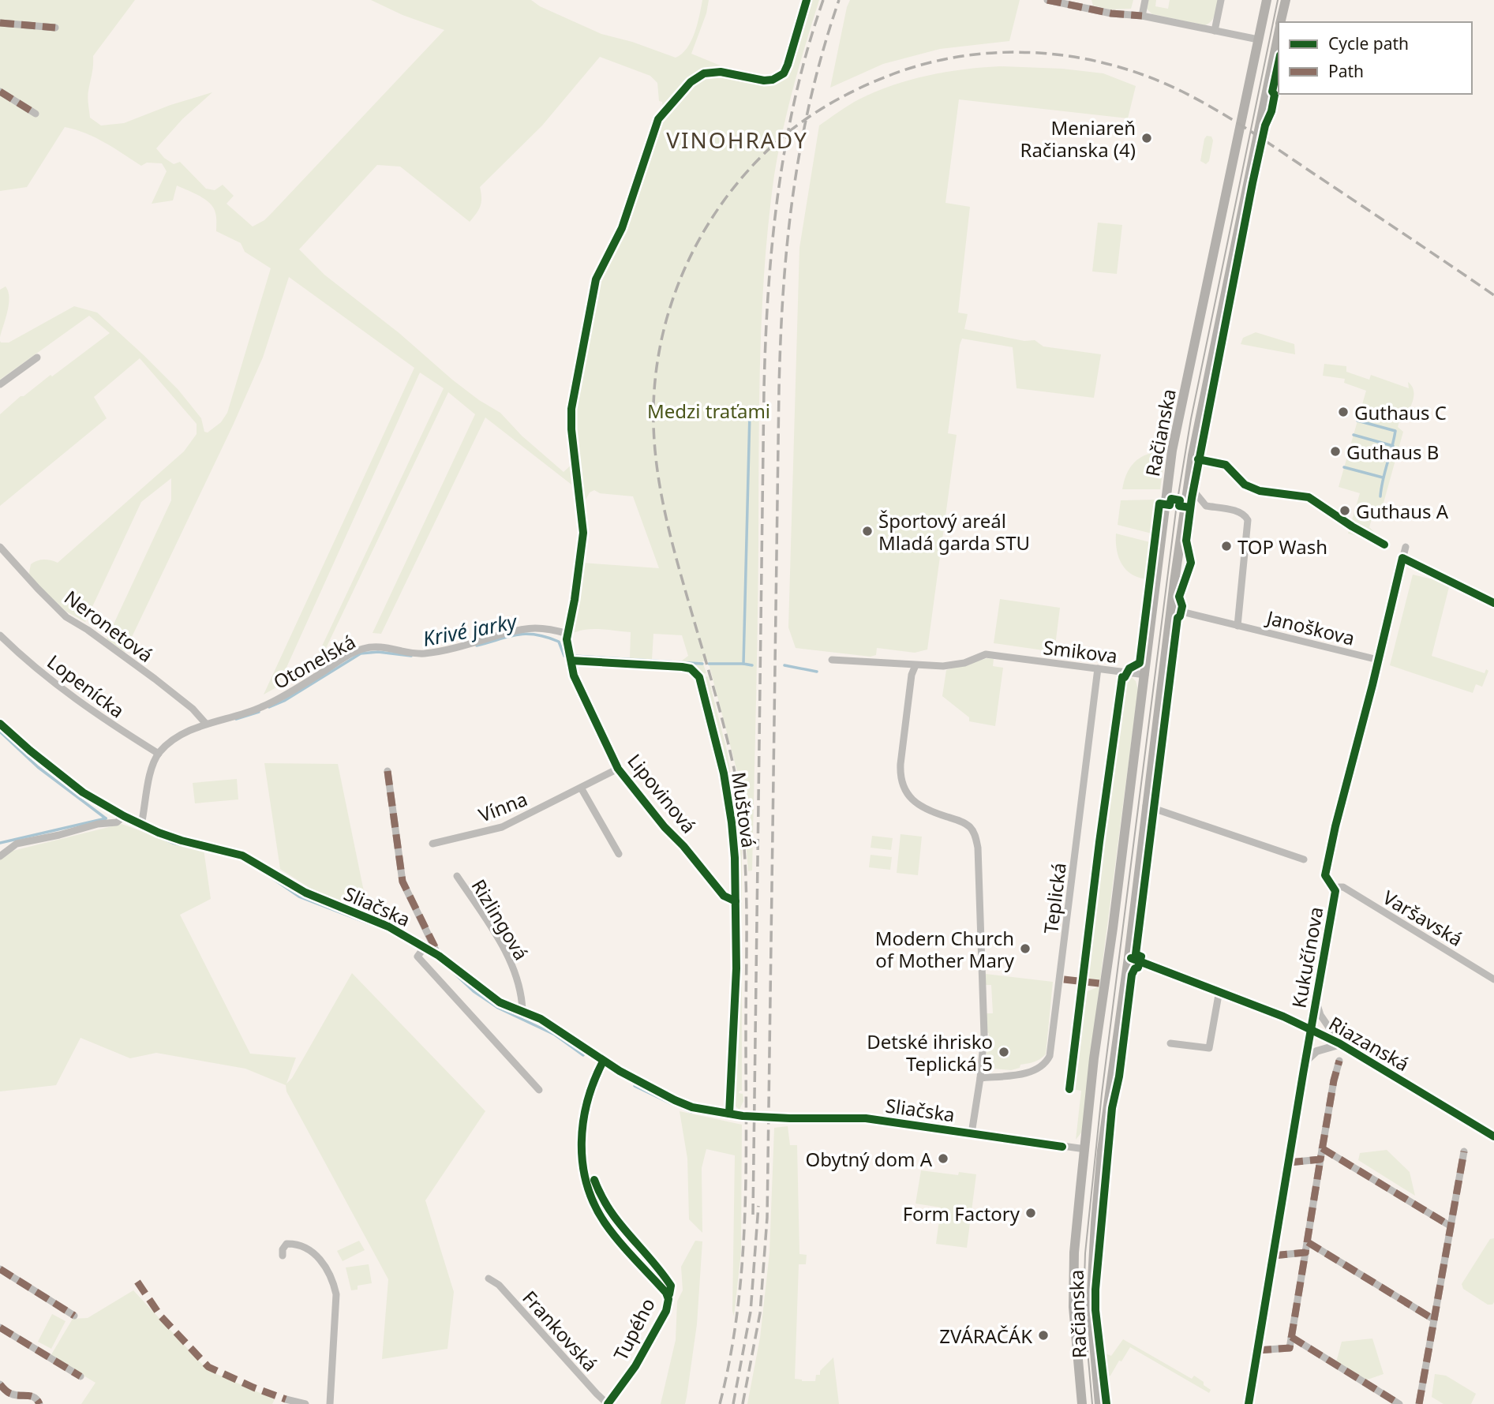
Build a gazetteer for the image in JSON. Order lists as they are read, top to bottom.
{
  "streets": {
    "main road": ["Račianska"],
    "street": [
      "Neronetová",
      "Janoškova",
      "Smikova",
      "Otonelská",
      "Lopenícka",
      "Lipovinová",
      "Vínna",
      "Muštová",
      "Teplická",
      "Sliačska",
      "Varšavská",
      "Rizlingová",
      "Kukučínova",
      "Riazanská",
      "Tupého",
      "Frankovská"
    ]
  },
  "crossings": [
    ["Račianska", "Janoškova"],
    ["Račianska", "Smikova"],
    ["Račianska", "Sliačska"],
    ["Račianska", "Riazanská"],
    ["Neronetová", "Otonelská"],
    ["Janoškova", "Kukučínova"],
    ["Smikova", "Teplická"],
    ["Otonelská", "Lopenícka"],
    ["Otonelská", "Lipovinová"],
    ["Lipovinová", "Vínna"],
    ["Lipovinová", "Muštová"],
    ["Muštová", "Sliačska"],
    ["Sliačska", "Rizlingová"],
    ["Sliačska", "Tupého"],
    ["Varšavská", "Kukučínova"],
    ["Kukučínova", "Riazanská"],
    ["Tupého", "Frankovská"]
  ],
  "districts": ["VINOHRADY"],
  "water": ["Krivé jarky"],
  "parks": ["Medzi traťami"],
  "places": [
    "Meniareň Račianska (4)",
    "Guthaus C",
    "Guthaus B",
    "Guthaus A",
    "Športový areál Mladá garda STU",
    "TOP Wash",
    "Modern Church of Mother Mary",
    "Detské ihrisko Teplická 5",
    "Obytný dom A",
    "Form Factory",
    "ZVÁRAČÁK"
  ],
  "legend": ["Cycle path", "Path"]
}
